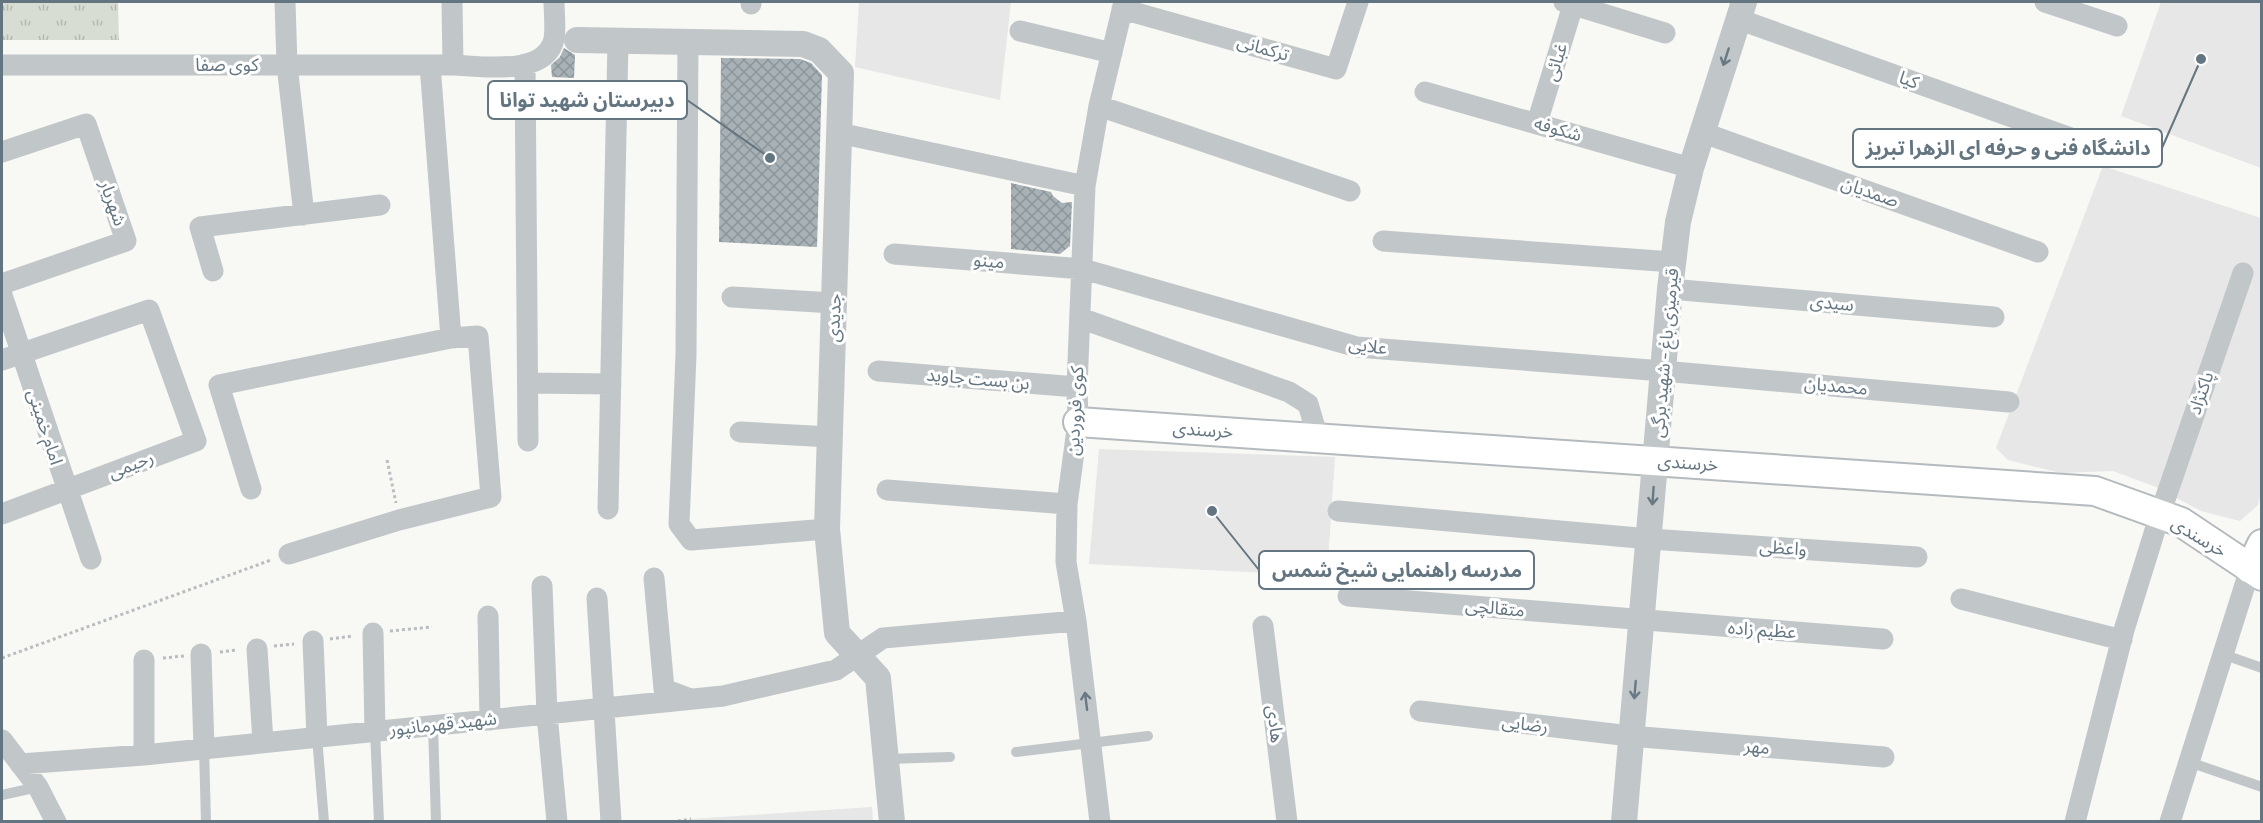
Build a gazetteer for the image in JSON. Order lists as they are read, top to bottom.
{
  "streets": {
    "main road": ["خرسندی"],
    "street": [
      "ترکمانی",
      "غبائی",
      "کوی صفا",
      "کیا",
      "شکوفه",
      "صمدیان",
      "شهریار",
      "مینو",
      "سیدی",
      "جدیدی",
      "علایی",
      "قیرمیزی باغ - شهید برگی",
      "بن بست جاوید",
      "محمدیان",
      "پاکنژاد",
      "کوی فروردین",
      "امام خمینی",
      "رحیمی",
      "واعظی",
      "متقالچی",
      "عظیم زاده",
      "شهید قهرمانپور",
      "هادی",
      "رضایی",
      "مهر"
    ]
  },
  "crossings": [
    ["ترکمانی", "کوی فروردین"],
    ["غبائی", "شکوفه"],
    ["کیا", "قیرمیزی باغ - شهید برگی"],
    ["شکوفه", "قیرمیزی باغ - شهید برگی"],
    ["صمدیان", "قیرمیزی باغ - شهید برگی"],
    ["مینو", "علایی"],
    ["مینو", "کوی فروردین"],
    ["سیدی", "قیرمیزی باغ - شهید برگی"],
    ["جدیدی", "شهید قهرمانپور"],
    ["علایی", "قیرمیزی باغ - شهید برگی"],
    ["علایی", "محمدیان"],
    ["علایی", "کوی فروردین"],
    ["قیرمیزی باغ - شهید برگی", "محمدیان"],
    ["قیرمیزی باغ - شهید برگی", "خرسندی"],
    ["قیرمیزی باغ - شهید برگی", "واعظی"],
    ["قیرمیزی باغ - شهید برگی", "متقالچی"],
    ["قیرمیزی باغ - شهید برگی", "عظیم زاده"],
    ["قیرمیزی باغ - شهید برگی", "رضایی"],
    ["قیرمیزی باغ - شهید برگی", "مهر"],
    ["بن بست جاوید", "کوی فروردین"],
    ["پاکنژاد", "خرسندی"],
    ["کوی فروردین", "خرسندی"],
    ["کوی فروردین", "شهید قهرمانپور"],
    ["امام خمینی", "رحیمی"],
    ["متقالچی", "عظیم زاده"],
    ["رضایی", "مهر"]
  ],
  "one_way": ["قیرمیزی باغ - شهید برگی"],
  "places": ["دانشگاه فنی و حرفه ای الزهرا تبریز", "دبیرستان شهید توانا", "مدرسه راهنمایی شیخ شمس"]
}
